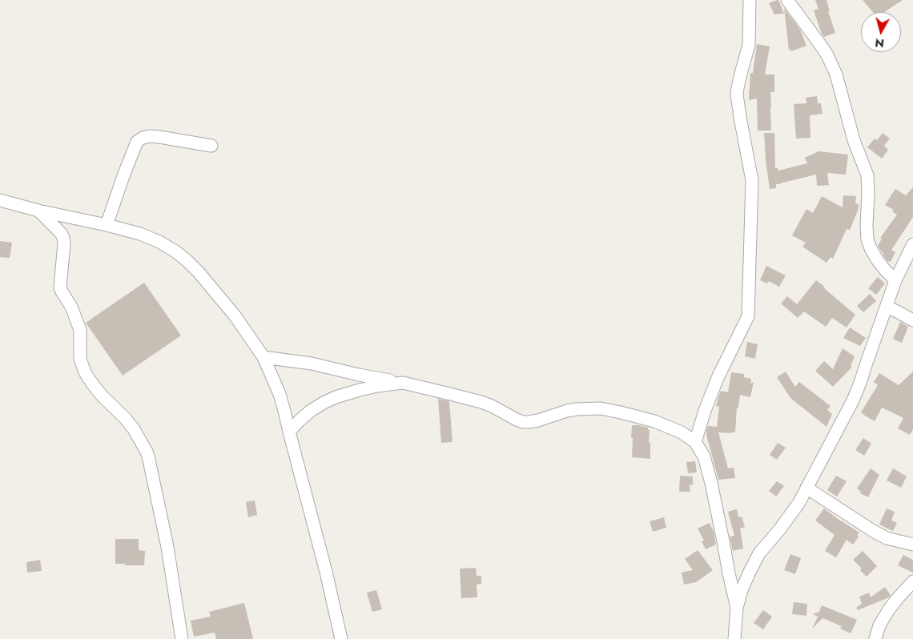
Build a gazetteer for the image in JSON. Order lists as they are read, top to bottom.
{
  "north": "bottom"
}
